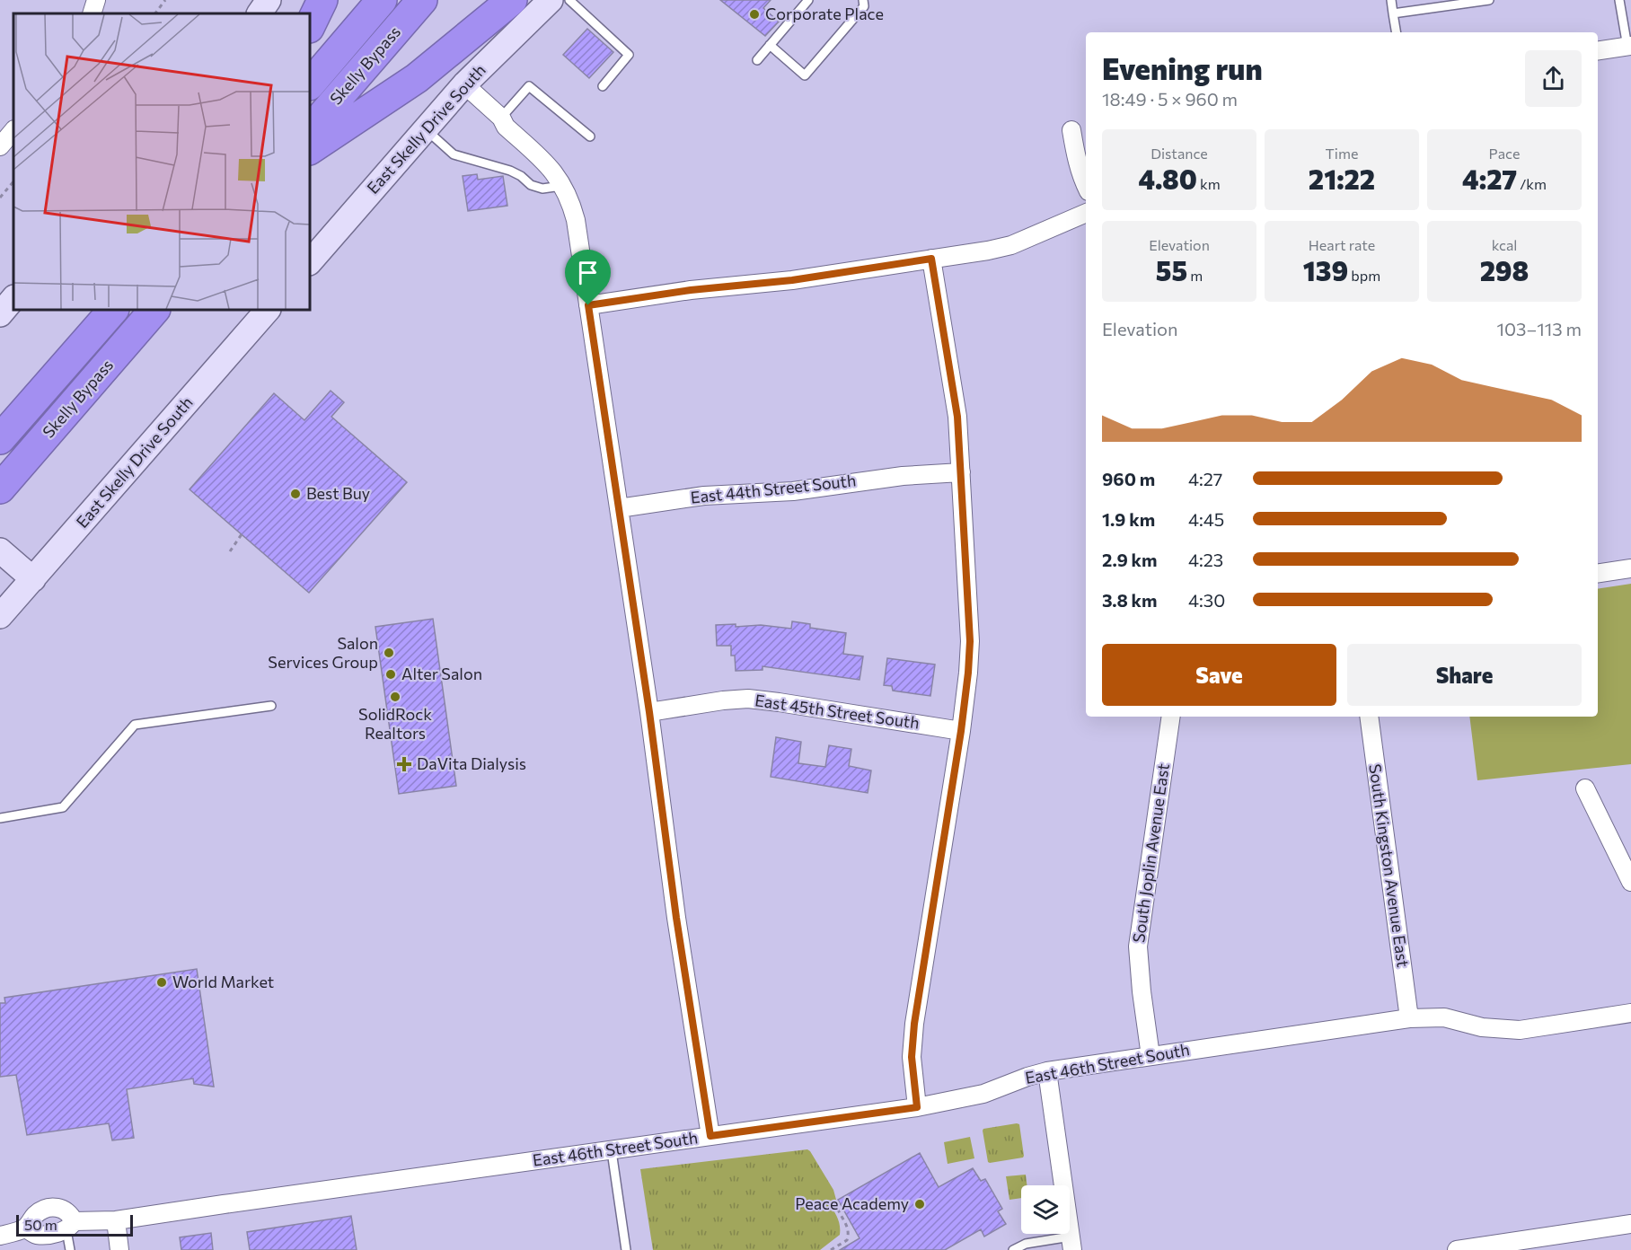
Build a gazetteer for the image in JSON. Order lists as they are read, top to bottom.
{
  "streets": {
    "highway": ["Skelly Bypass"],
    "main road": ["East Skelly Drive South"],
    "street": [
      "East 44th Street South",
      "East 45th Street South",
      "South Joplin Avenue East",
      "South Kingston Avenue East",
      "East 46th Street South"
    ]
  },
  "crossings": [
    ["South Joplin Avenue East", "East 46th Street South"],
    ["South Kingston Avenue East", "East 46th Street South"]
  ],
  "places": {
    "other": [
      "Corporate Place",
      "Best Buy",
      "Salon Services Group",
      "Alter Salon",
      "SolidRock Realtors",
      "World Market",
      "Peace Academy"
    ],
    "health": ["DaVita Dialysis"]
  },
  "scale_bar": "50 m",
  "page": {
    "heading": ["Evening run", "18:49 · 5 × 960 m"],
    "stats": [
      ["Distance", "4.80 km"],
      ["Time", "21:22"],
      ["Pace", "4:27 /km"],
      ["Elevation", "55 m"],
      ["Heart rate", "139 bpm"],
      ["kcal", "298"]
    ],
    "chart": ["Elevation", "103–113 m"],
    "list": [
      {
        "name": "960 m",
        "note": "4:27"
      },
      {
        "name": "1.9 km",
        "note": "4:45"
      },
      {
        "name": "2.9 km",
        "note": "4:23"
      },
      {
        "name": "3.8 km",
        "note": "4:30"
      }
    ],
    "buttons": ["Save", "Share"],
    "scale": "50 m"
  }
}
